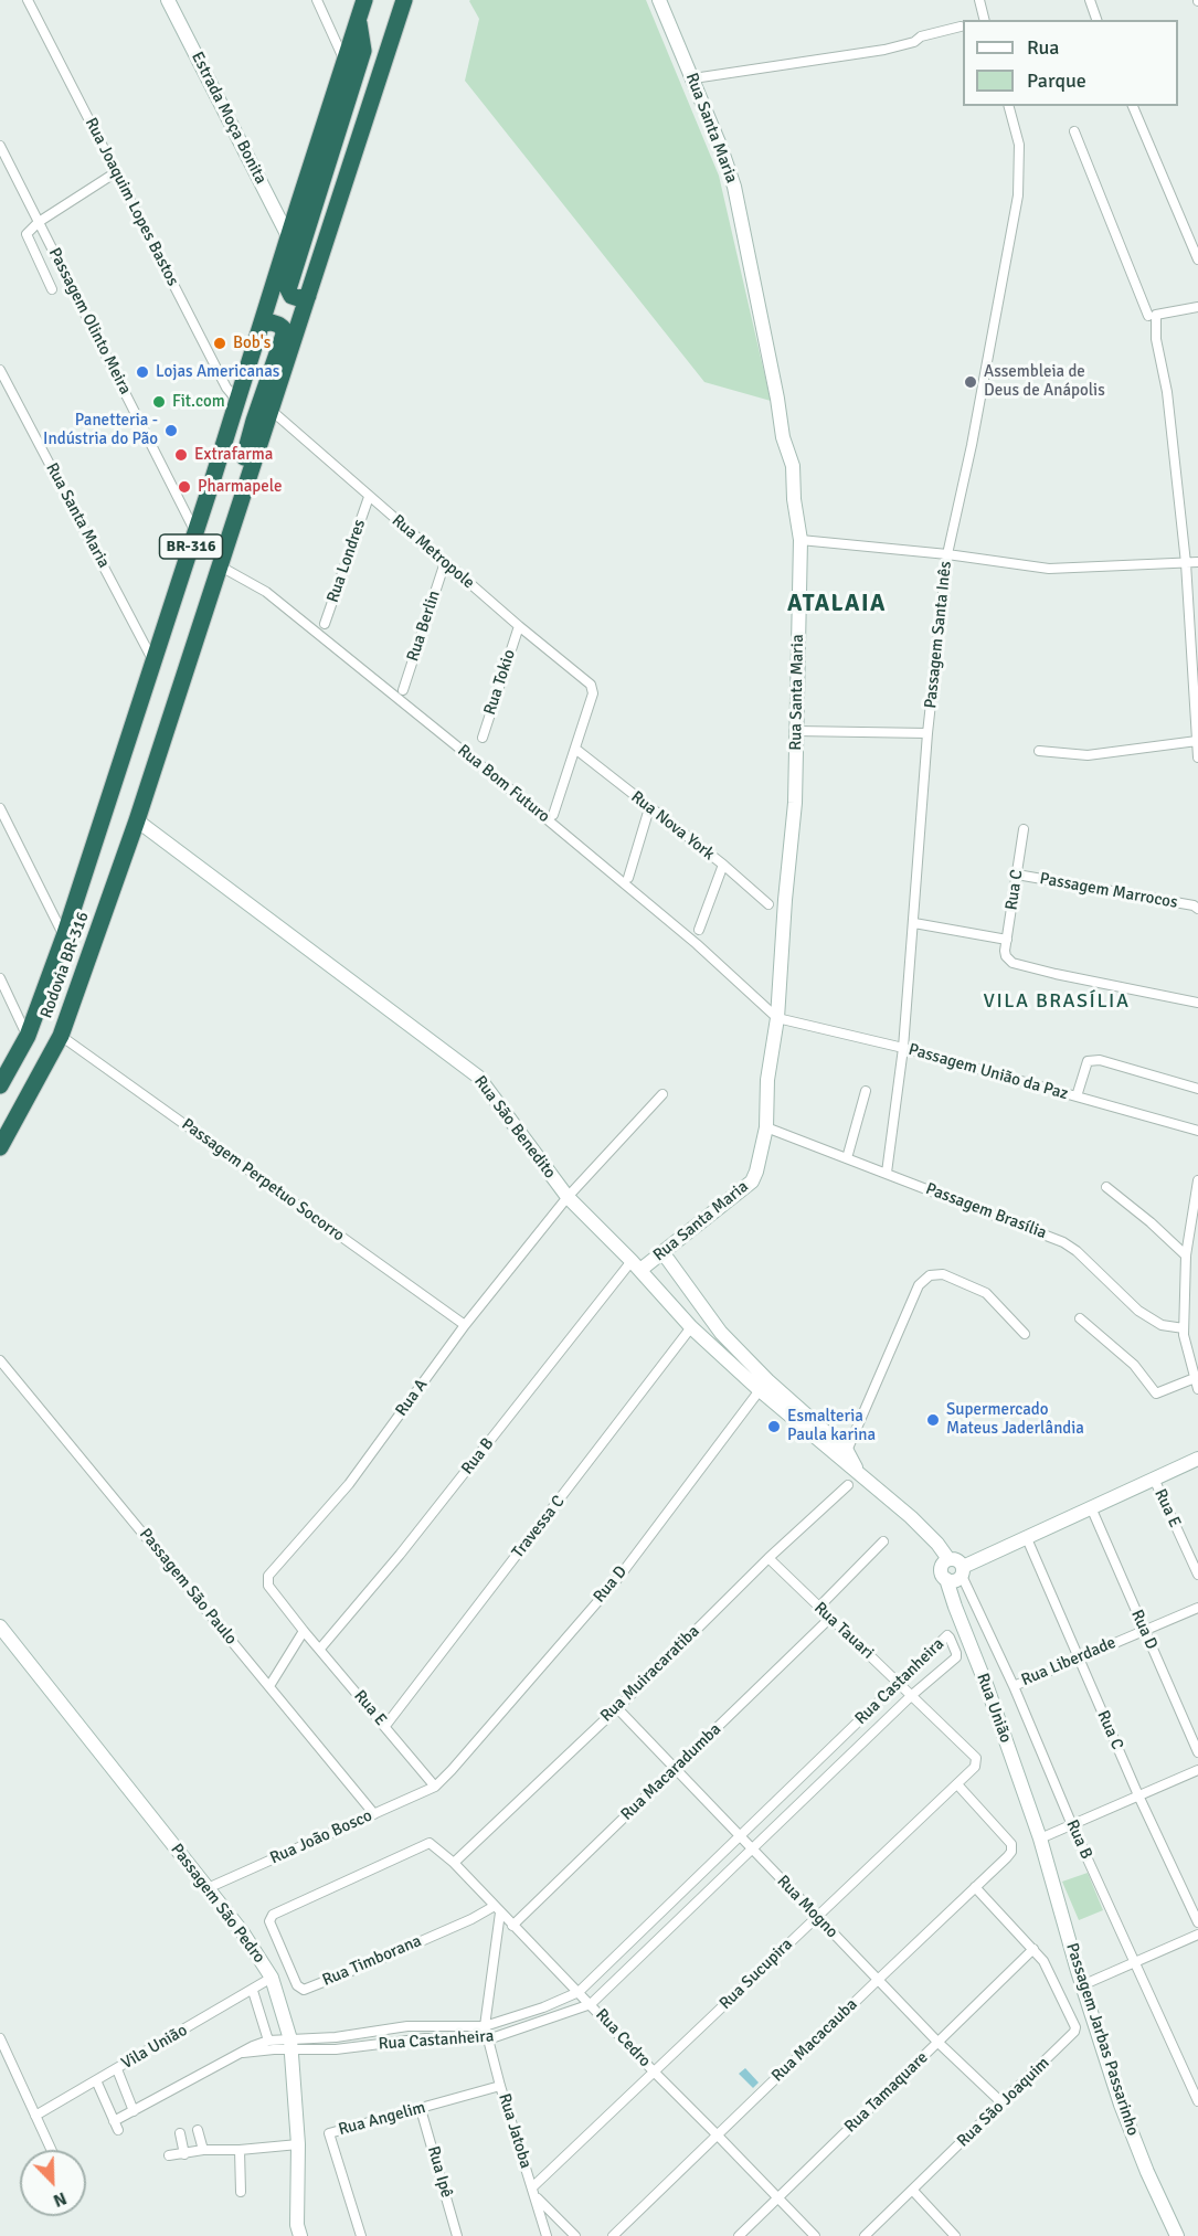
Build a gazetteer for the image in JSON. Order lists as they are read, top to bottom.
{
  "streets": {
    "highway": ["BR-316", "Rodovia BR-316"],
    "street": [
      "Estrada Moça Bonita",
      "Rua Santa Maria",
      "Rua Joaquim Lopes Bastos",
      "Passagem Olinto Meira",
      "Rua Metropole",
      "Rua Londres",
      "Rua Berlin",
      "Passagem Santa Inês",
      "Rua Tokio",
      "Rua Bom Futuro",
      "Rua Nova York",
      "Rua C",
      "Passagem Marrocos",
      "Passagem União da Paz",
      "Rua São Benedito",
      "Passagem Perpetuo Socorro",
      "Passagem Brasília",
      "Rua A",
      "Rua B",
      "Rua E",
      "Travessa C",
      "Rua D",
      "Passagem São Paulo",
      "Rua Tauari",
      "Rua Liberdade",
      "Rua Muiracaratiba",
      "Rua Castanheira",
      "Rua União",
      "Rua Macaradumba",
      "Rua João Bosco",
      "Passagem São Pedro",
      "Rua Mogno",
      "Rua Timborana",
      "Rua Sucupira",
      "Rua Cedro",
      "Passagem Jarbas Passarinho",
      "Rua Macacauba",
      "Vila União",
      "Rua Tamaquare",
      "Rua São Joaquim",
      "Rua Angelim",
      "Rua Jatoba",
      "Rua Ipê"
    ]
  },
  "crossings": [
    ["Estrada Moça Bonita", "BR-316"],
    ["Rua Santa Maria", "BR-316"],
    ["Rua Santa Maria", "Rua Bom Futuro"],
    ["Rua Santa Maria", "Passagem União da Paz"],
    ["Rua Santa Maria", "Rua São Benedito"],
    ["Rua Santa Maria", "Passagem Brasília"],
    ["Rua Santa Maria", "Rua B"],
    ["Rua Joaquim Lopes Bastos", "BR-316"],
    ["Passagem Olinto Meira", "BR-316"],
    ["BR-316", "Rua Metropole"],
    ["BR-316", "Rua Bom Futuro"],
    ["BR-316", "Rodovia BR-316"],
    ["Rua Metropole", "Rua Londres"],
    ["Rua Metropole", "Rua Berlin"],
    ["Rua Metropole", "Rua Tokio"],
    ["Rua Metropole", "Rua Nova York"],
    ["Passagem Santa Inês", "Passagem União da Paz"],
    ["Passagem Santa Inês", "Passagem Brasília"],
    ["Rua Bom Futuro", "Rodovia BR-316"],
    ["Rua Bom Futuro", "Passagem União da Paz"],
    ["Rua C", "Passagem Marrocos"],
    ["Rua C", "Rua Liberdade"],
    ["Rodovia BR-316", "Rua São Benedito"],
    ["Rodovia BR-316", "Passagem Perpetuo Socorro"],
    ["Rua São Benedito", "Rua A"],
    ["Rua São Benedito", "Rua B"],
    ["Rua São Benedito", "Travessa C"],
    ["Rua São Benedito", "Rua D"],
    ["Rua São Benedito", "Rua União"],
    ["Passagem Perpetuo Socorro", "Rua A"],
    ["Rua A", "Rua E"],
    ["Rua B", "Rua E"],
    ["Rua B", "Rua Liberdade"],
    ["Rua B", "Rua União"],
    ["Rua E", "Travessa C"],
    ["Rua E", "Rua D"],
    ["Rua E", "Rua João Bosco"],
    ["Rua D", "Rua Liberdade"],
    ["Rua D", "Rua João Bosco"],
    ["Passagem São Paulo", "Rua João Bosco"],
    ["Rua Tauari", "Rua Muiracaratiba"],
    ["Rua Tauari", "Rua Castanheira"],
    ["Rua Tauari", "Rua Macaradumba"],
    ["Rua Tauari", "Rua Sucupira"],
    ["Rua Muiracaratiba", "Rua Mogno"],
    ["Rua Muiracaratiba", "Rua Cedro"],
    ["Rua Castanheira", "Passagem São Pedro"],
    ["Rua Castanheira", "Rua Mogno"],
    ["Rua Castanheira", "Rua Cedro"],
    ["Rua Castanheira", "Rua Jatoba"],
    ["Rua União", "Passagem Jarbas Passarinho"],
    ["Rua Macaradumba", "Rua Mogno"],
    ["Rua Macaradumba", "Rua Cedro"],
    ["Rua João Bosco", "Passagem São Pedro"],
    ["Passagem São Pedro", "Vila União"],
    ["Rua Mogno", "Rua Sucupira"],
    ["Rua Mogno", "Rua Macacauba"],
    ["Rua Mogno", "Rua Tamaquare"],
    ["Rua Mogno", "Rua São Joaquim"],
    ["Rua Timborana", "Rua Cedro"],
    ["Rua Sucupira", "Rua Cedro"],
    ["Rua Sucupira", "Rua Macacauba"],
    ["Rua Sucupira", "Rua Jatoba"],
    ["Rua Cedro", "Rua Macacauba"],
    ["Rua Cedro", "Rua Tamaquare"],
    ["Rua Tamaquare", "Rua São Joaquim"],
    ["Rua Angelim", "Rua Jatoba"],
    ["Rua Angelim", "Rua Ipê"]
  ],
  "districts": ["ATALAIA", "VILA BRASÍLIA"],
  "places": [
    "Bob's",
    "Lojas Americanas",
    "Assembleia de Deus de Anápolis",
    "Fit.com",
    "Panetteria - Indústria do Pão",
    "Extrafarma",
    "Pharmapele",
    "Supermercado Mateus Jaderlândia",
    "Esmalteria Paula karina"
  ],
  "legend": ["Rua", "Parque"],
  "north": "bottom right"
}
